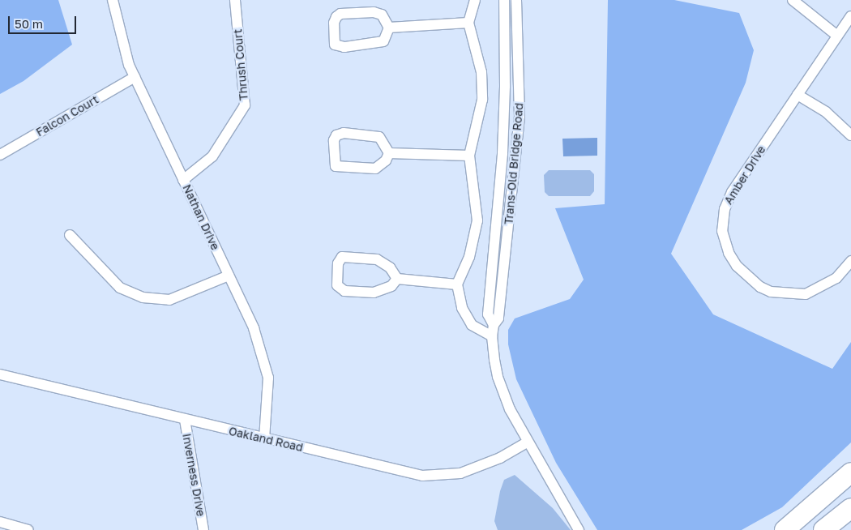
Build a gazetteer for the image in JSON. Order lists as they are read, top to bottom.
{
  "streets": {
    "street": [
      "Thrush Court",
      "Falcon Court",
      "Trans-Old Bridge Road",
      "Amber Drive",
      "Nathan Drive",
      "Oakland Road",
      "Inverness Drive"
    ]
  },
  "crossings": [
    ["Thrush Court", "Nathan Drive"],
    ["Falcon Court", "Nathan Drive"],
    ["Trans-Old Bridge Road", "Oakland Road"],
    ["Nathan Drive", "Oakland Road"],
    ["Oakland Road", "Inverness Drive"]
  ],
  "scale_bar": "50 m"
}
